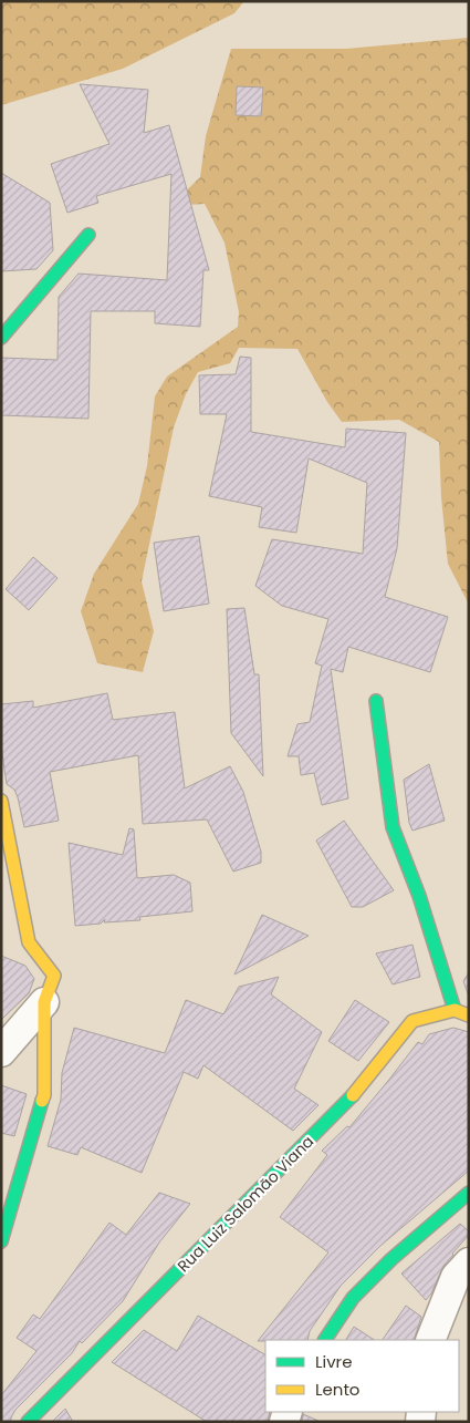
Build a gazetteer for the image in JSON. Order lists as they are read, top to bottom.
{
  "streets": {
    "street": ["Rua Luiz Salomão Viana"]
  },
  "legend": ["Livre", "Lento"]
}
